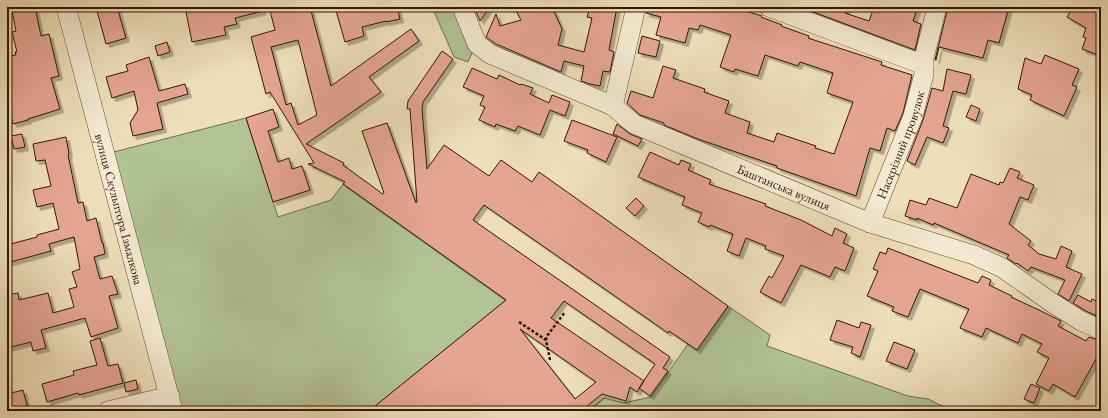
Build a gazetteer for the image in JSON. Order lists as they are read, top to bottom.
{
  "streets": {
    "street": ["Наскрізний провулок", "Баштанська вулиця", "вулиця Скульптора Ізмалкова"]
  },
  "crossings": [
    ["Наскрізний провулок", "Баштанська вулиця"]
  ]
}
